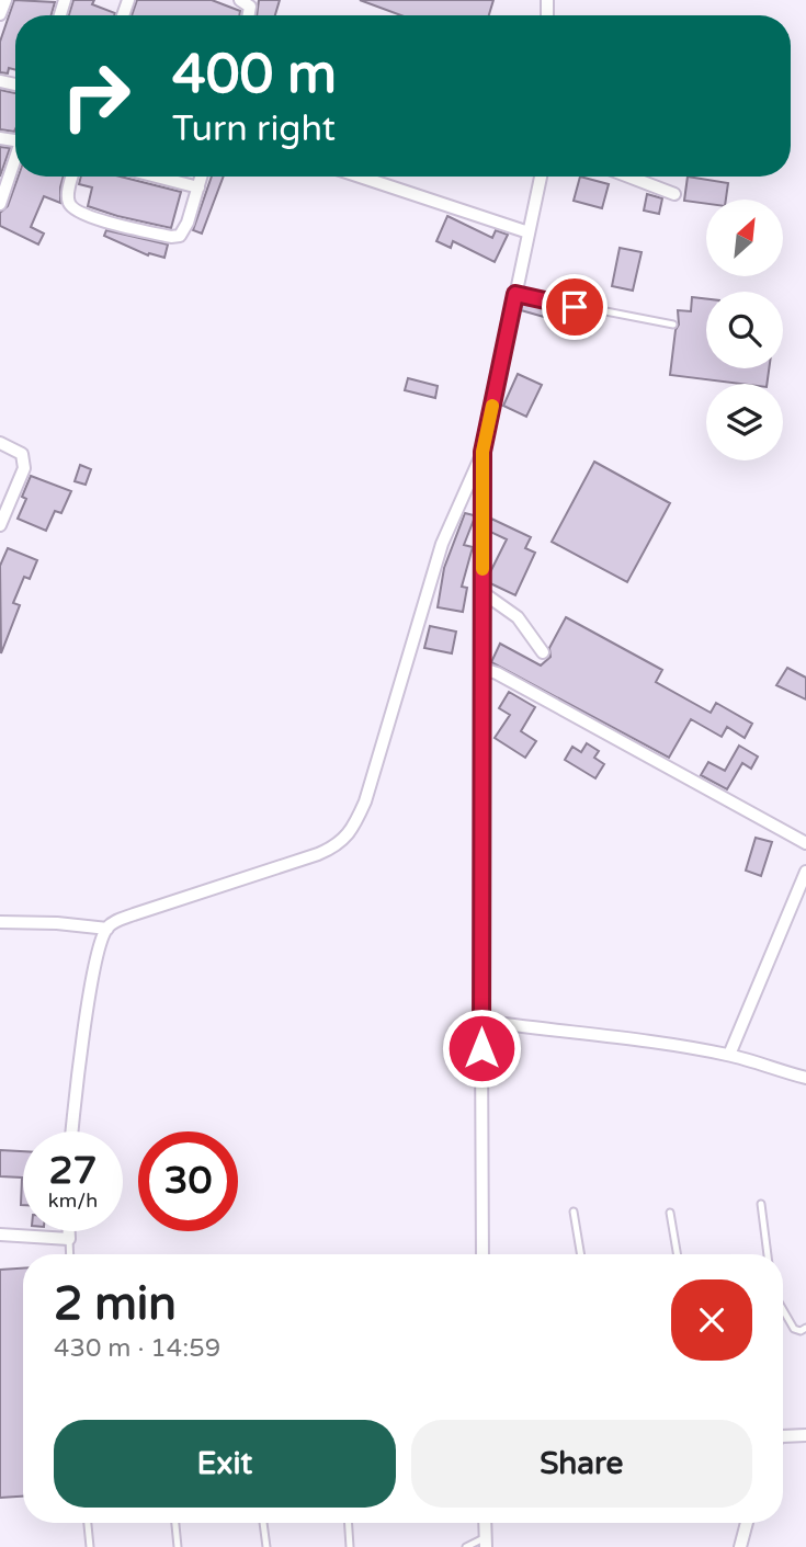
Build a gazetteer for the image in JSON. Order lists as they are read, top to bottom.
{
  "north": "top right",
  "page": {
    "turn": ["400 m", "Turn right"],
    "speed": "27 km/h",
    "limit": "30",
    "heading": ["2 min", "430 m · 14:59"],
    "buttons": ["Exit", "Share"]
  }
}
